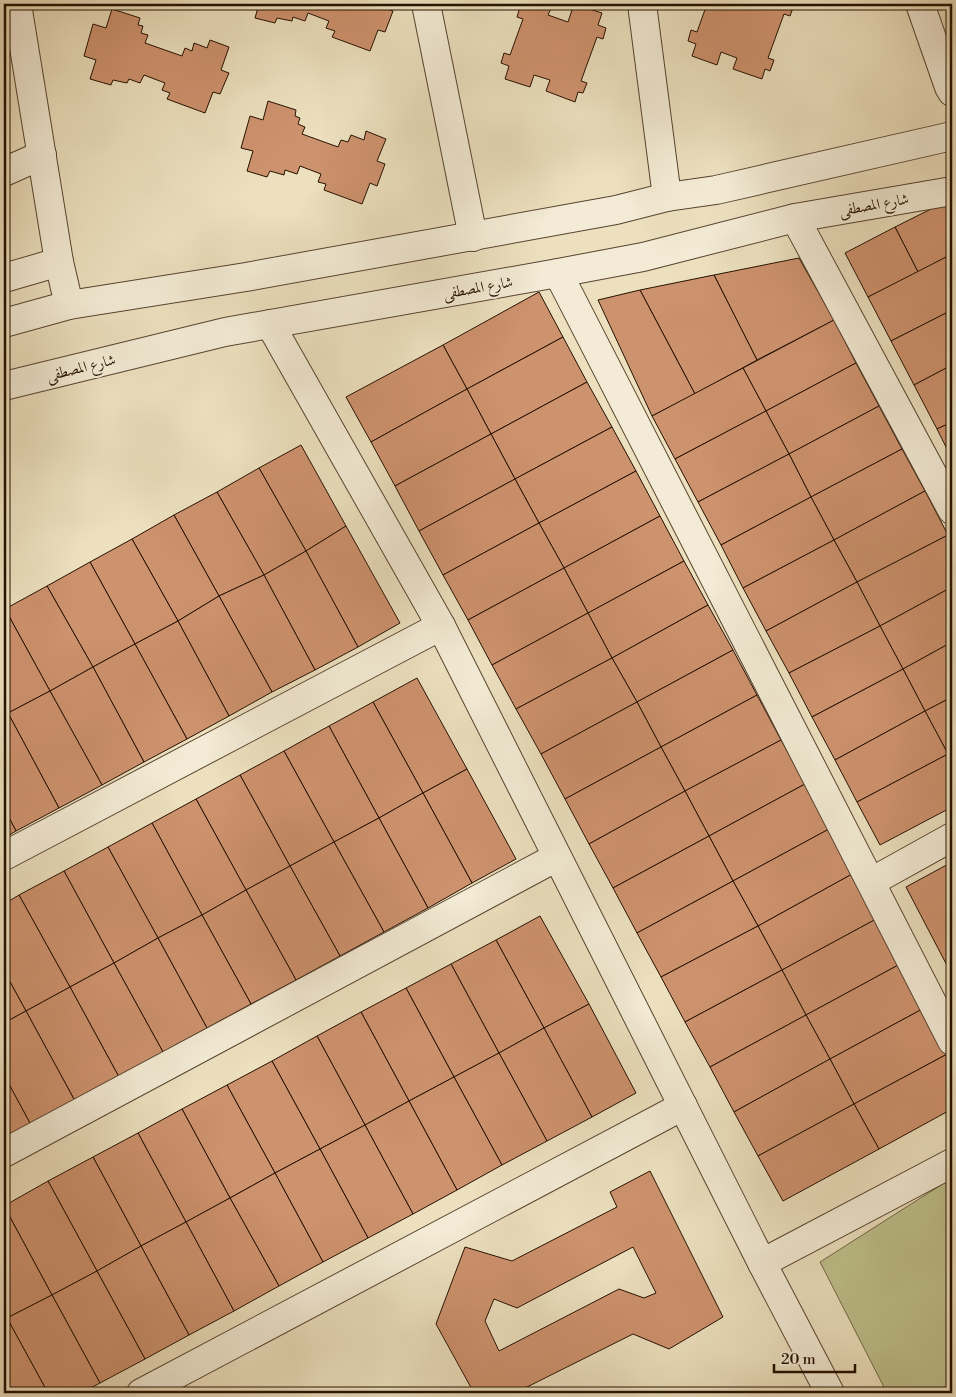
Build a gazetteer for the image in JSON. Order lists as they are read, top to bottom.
{
  "streets": {
    "street": ["شارع المصطفى"]
  },
  "scale_bar": "20 m"
}
